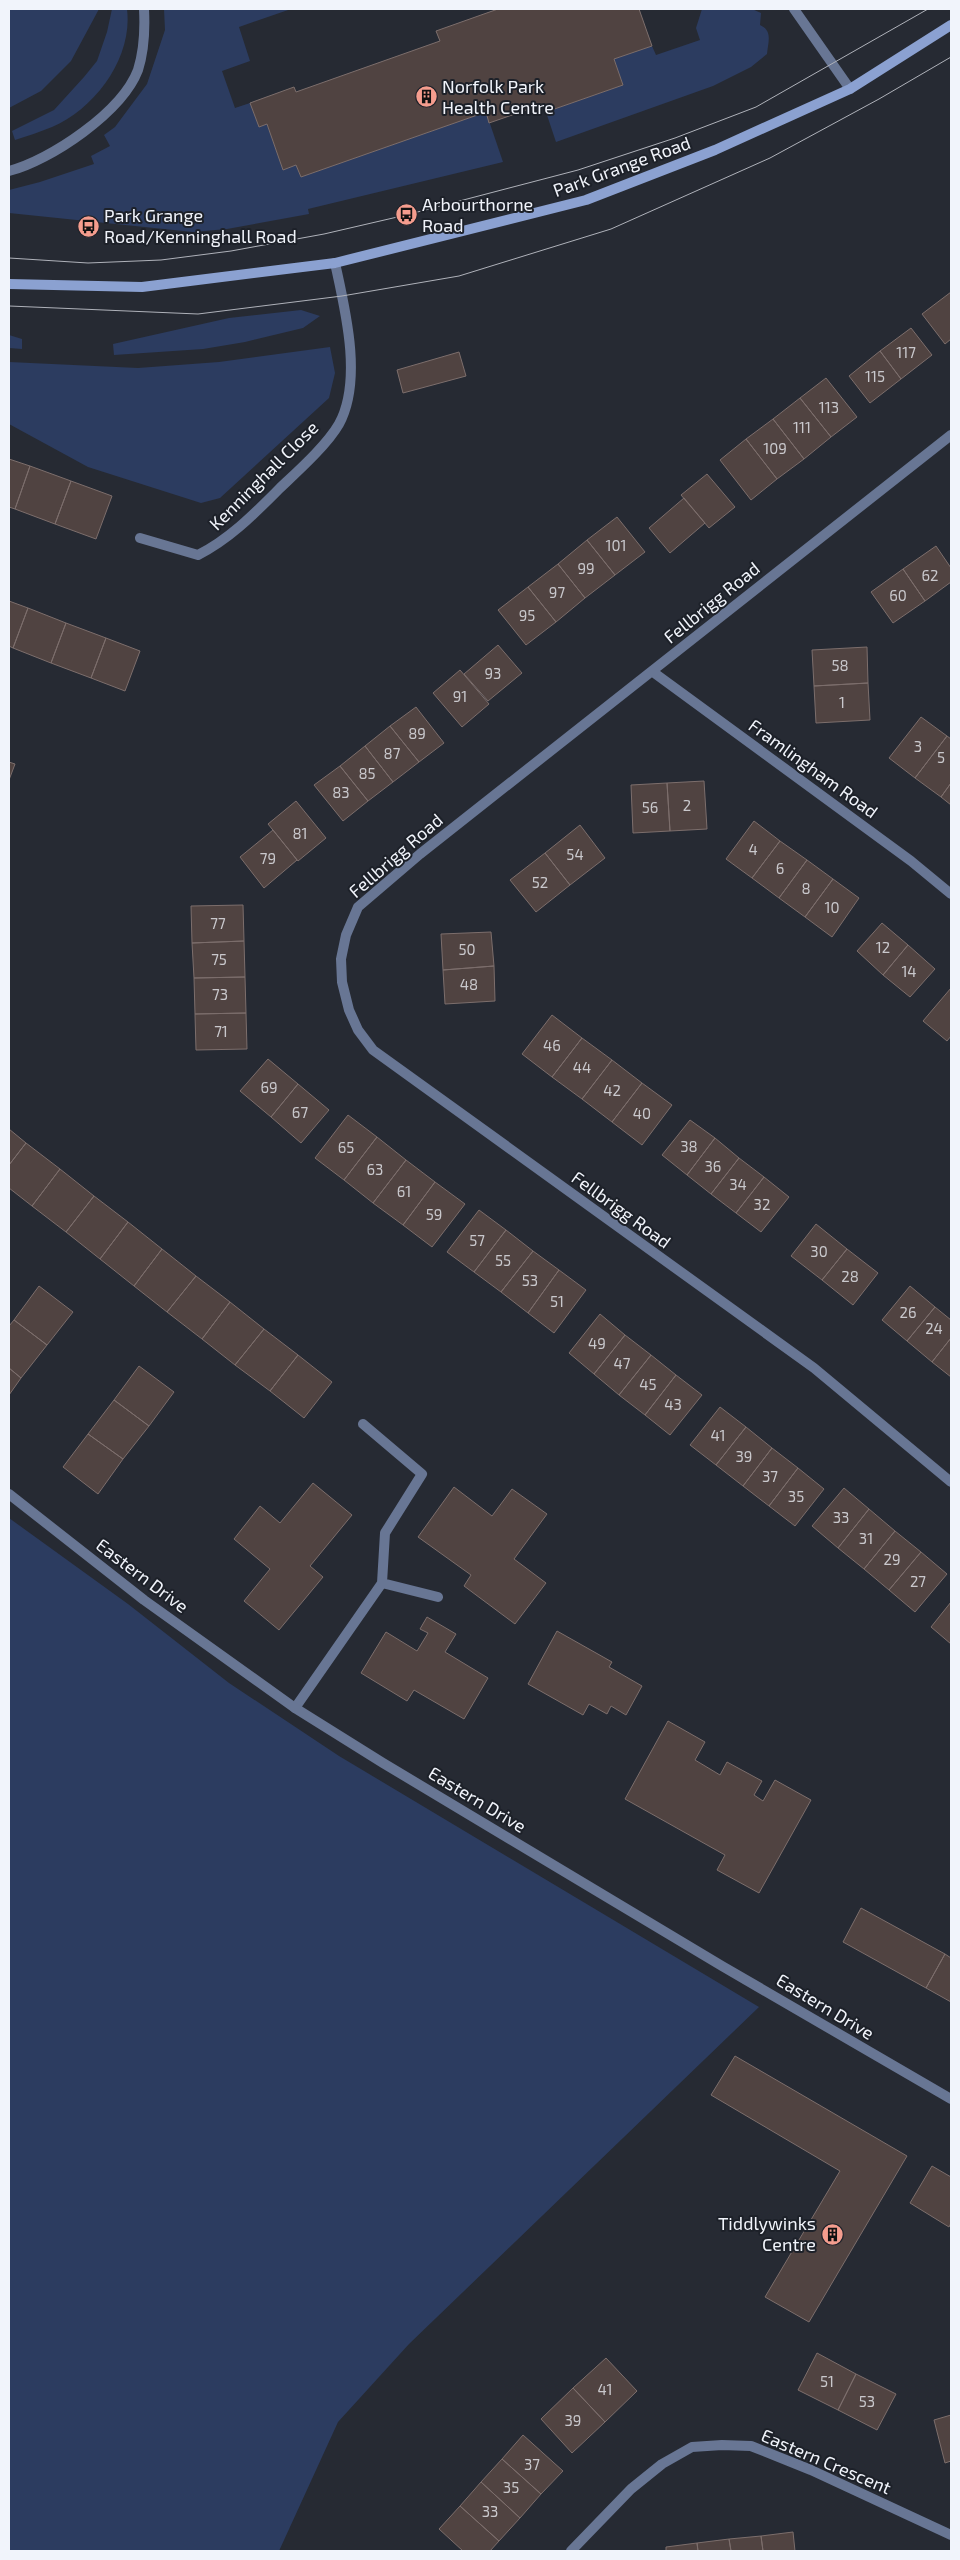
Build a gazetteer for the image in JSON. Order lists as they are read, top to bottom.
{
  "streets": {
    "street": [
      "Park Grange Road",
      "Kenninghall Close",
      "Fellbrigg Road",
      "Framlingham Road",
      "Eastern Drive",
      "Eastern Crescent"
    ]
  },
  "crossings": [
    ["Park Grange Road", "Kenninghall Close"],
    ["Fellbrigg Road", "Framlingham Road"]
  ],
  "places": {
    "building": ["Norfolk Park Health Centre", "Tiddlywinks Centre"],
    "bus stop": ["Arbourthorne Road", "Park Grange Road/Kenninghall Road"]
  },
  "house_numbers": [
    "117",
    "115",
    "113",
    "111",
    "109",
    "101",
    "99",
    "62",
    "97",
    "60",
    "95",
    "58",
    "93",
    "91",
    "1",
    "89",
    "3",
    "87",
    "5",
    "85",
    "83",
    "2",
    "56",
    "81",
    "4",
    "54",
    "79",
    "6",
    "52",
    "8",
    "10",
    "77",
    "12",
    "50",
    "75",
    "14",
    "48",
    "73",
    "71",
    "46",
    "44",
    "69",
    "42",
    "67",
    "40",
    "38",
    "65",
    "36",
    "63",
    "34",
    "61",
    "32",
    "59",
    "57",
    "30",
    "55",
    "28",
    "53",
    "51",
    "26",
    "24",
    "49",
    "47",
    "45",
    "43",
    "41",
    "39",
    "37",
    "35",
    "33",
    "31",
    "29",
    "27",
    "51",
    "41",
    "53",
    "39",
    "37",
    "35",
    "33"
  ]
}
